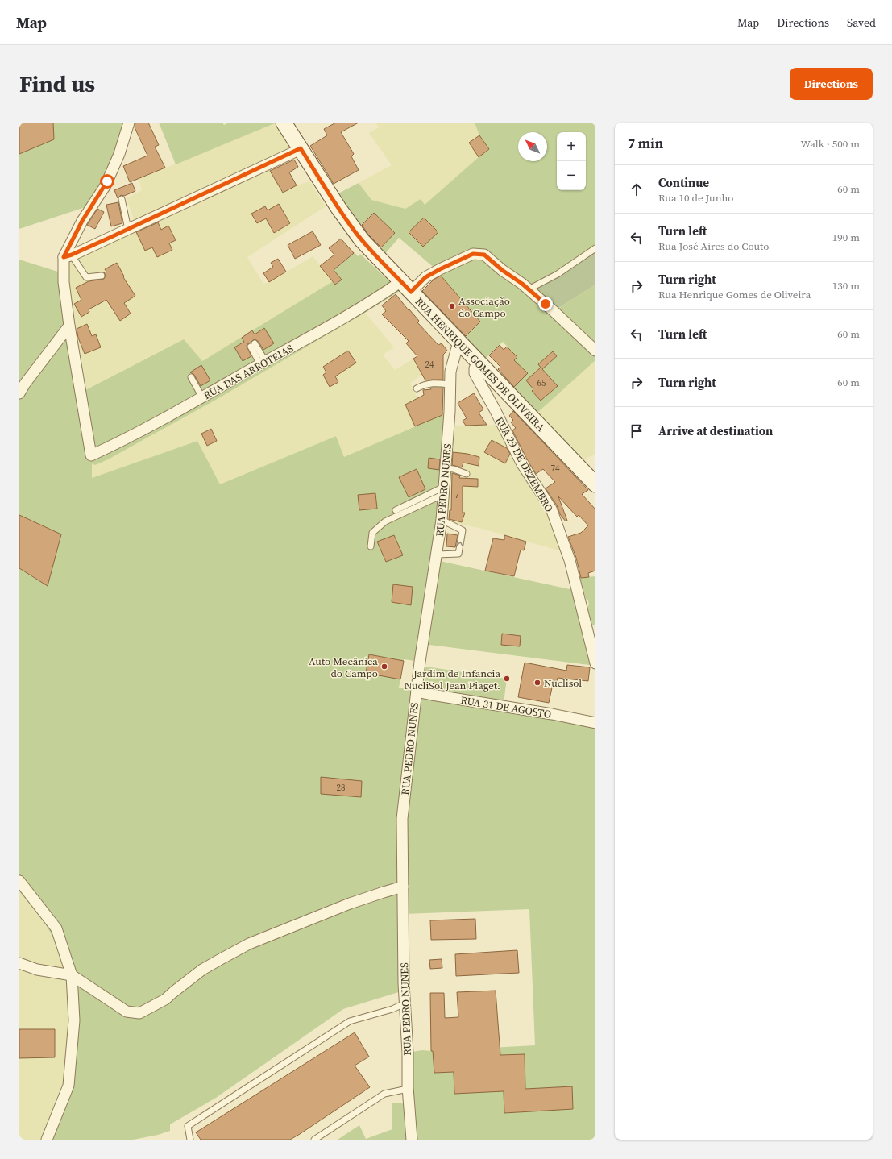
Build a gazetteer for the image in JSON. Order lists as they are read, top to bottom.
{
  "streets": {
    "street": [
      "RUA HENRIQUE GOMES DE OLIVEIRA",
      "RUA DAS ARROTEIAS",
      "RUA 29 DE DEZEMBRO",
      "RUA PEDRO NUNES",
      "RUA 31 DE AGOSTO"
    ]
  },
  "crossings": [
    ["RUA HENRIQUE GOMES DE OLIVEIRA", "RUA DAS ARROTEIAS"],
    ["RUA HENRIQUE GOMES DE OLIVEIRA", "RUA 29 DE DEZEMBRO"],
    ["RUA HENRIQUE GOMES DE OLIVEIRA", "RUA PEDRO NUNES"],
    ["RUA PEDRO NUNES", "RUA 31 DE AGOSTO"]
  ],
  "places": [
    "Associação do Campo",
    "Auto Mecânica do Campo",
    "Jardim de Infancia NucliSol Jean Piaget.",
    "Nuclisol"
  ],
  "house_numbers": [
    "24",
    "65",
    "74",
    "7",
    "28"
  ],
  "north": "top left",
  "page": {
    "header": "Map",
    "nav": ["Map", "Directions", "Saved"],
    "buttons": "Directions",
    "title": "Find us",
    "heading": ["7 min", "Walk · 500 m"],
    "map_buttons": ["+", "−"],
    "list": [
      ["Continue", "Rua 10 de Junho", "60 m"],
      ["Turn left", "Rua José Aires do Couto", "190 m"],
      ["Turn right", "Rua Henrique Gomes de Oliveira", "130 m"],
      ["Turn left", "60 m"],
      ["Turn right", "60 m"],
      "Arrive at destination"
    ]
  }
}
